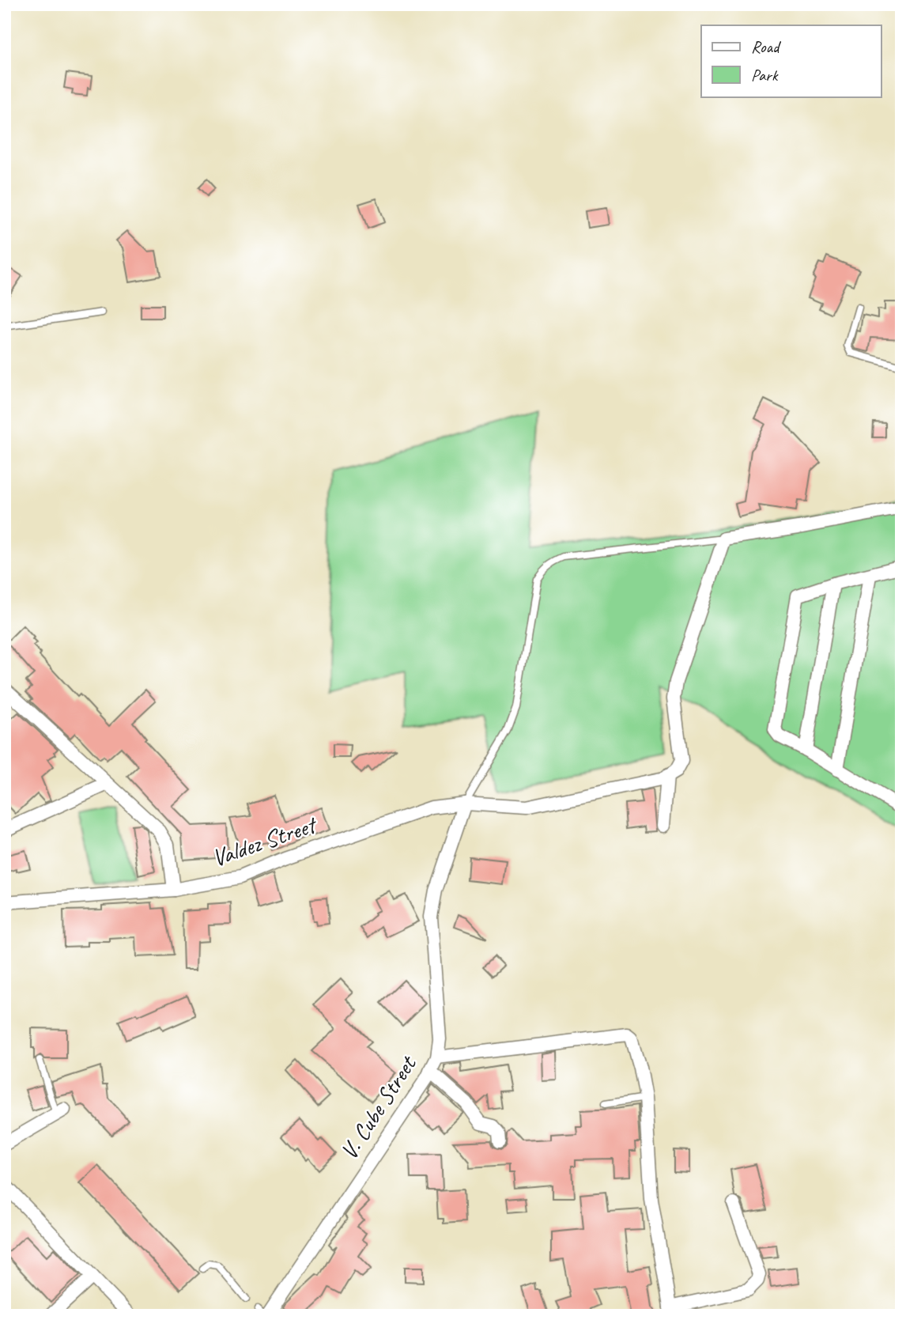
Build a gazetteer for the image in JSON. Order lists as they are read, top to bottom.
{
  "streets": {
    "street": ["Valdez Street", "V. Cube Street"]
  },
  "crossings": [
    ["Valdez Street", "V. Cube Street"]
  ],
  "legend": ["Road", "Park"]
}
